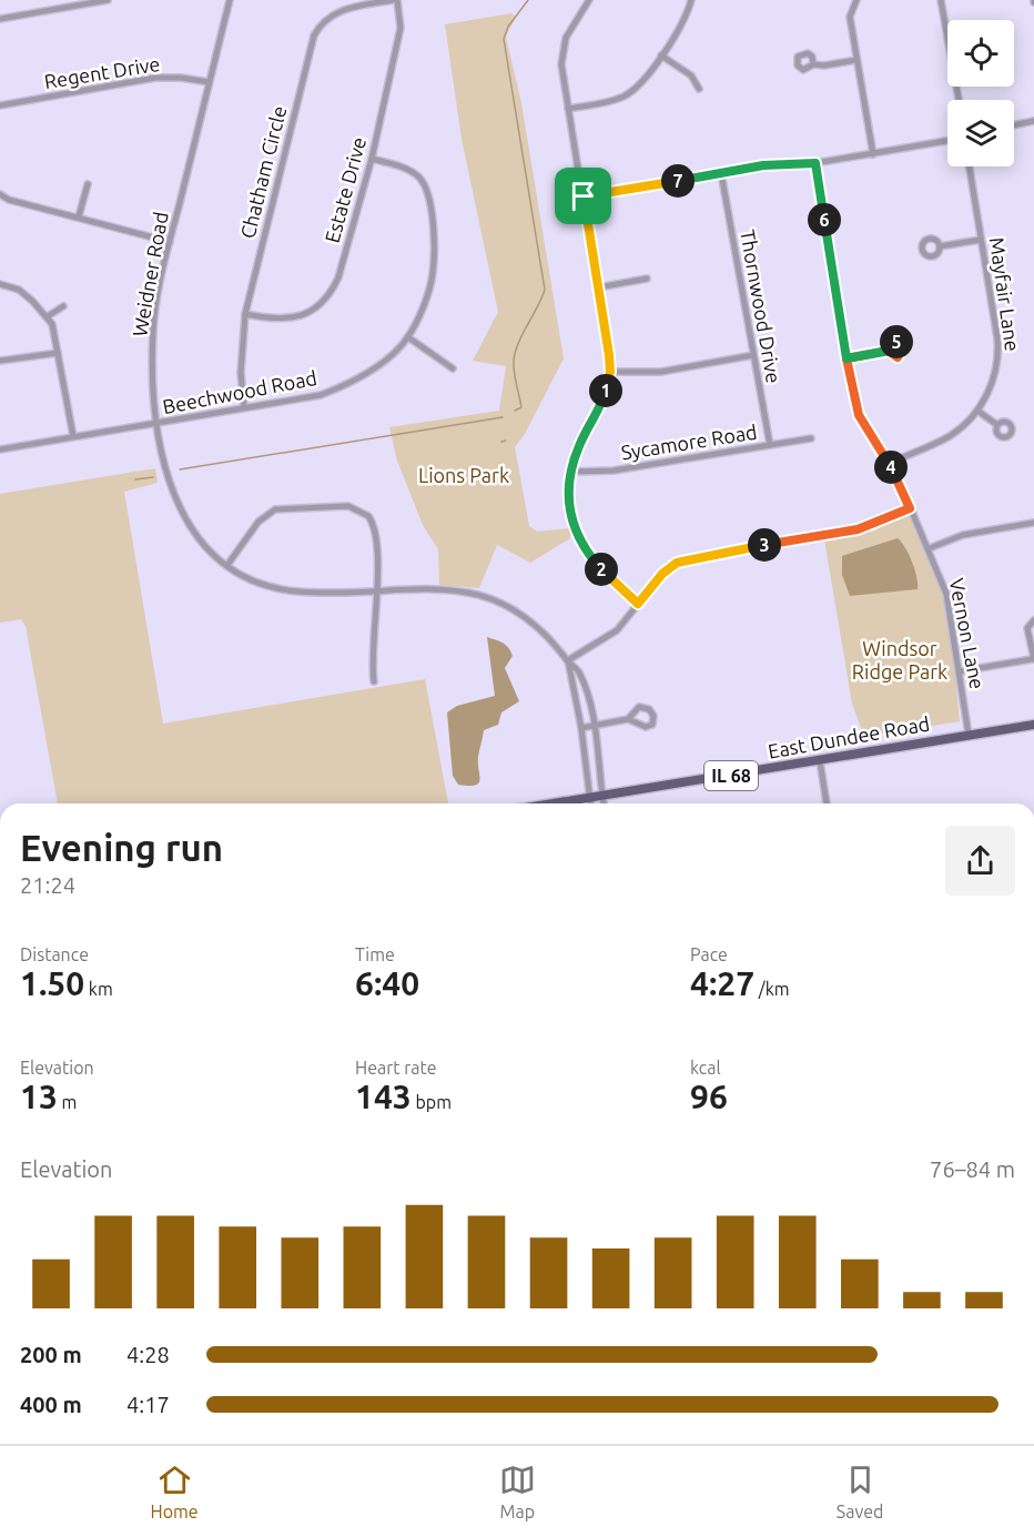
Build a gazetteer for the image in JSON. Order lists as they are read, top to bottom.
{
  "streets": {
    "main road": ["East Dundee Road", "IL 68"],
    "street": [
      "Regent Drive",
      "Chatham Circle",
      "Estate Drive",
      "Weidner Road",
      "Mayfair Lane",
      "Thornwood Drive",
      "Beechwood Road",
      "Sycamore Road",
      "Vernon Lane"
    ]
  },
  "crossings": [
    ["Regent Drive", "Weidner Road"],
    ["Chatham Circle", "Estate Drive"],
    ["Chatham Circle", "Beechwood Road"],
    ["Estate Drive", "Beechwood Road"],
    ["Weidner Road", "Beechwood Road"],
    ["Weidner Road", "East Dundee Road"],
    ["Mayfair Lane", "Vernon Lane"],
    ["Thornwood Drive", "Sycamore Road"],
    ["Vernon Lane", "East Dundee Road"]
  ],
  "parks": ["Lions Park", "Windsor Ridge Park"],
  "page": {
    "pins": [
      "7",
      "6",
      "5",
      "1",
      "4",
      "3",
      "2"
    ],
    "heading": ["Evening run", "21:24"],
    "stats": [
      ["Distance", "1.50 km"],
      ["Time", "6:40"],
      ["Pace", "4:27 /km"],
      ["Elevation", "13 m"],
      ["Heart rate", "143 bpm"],
      ["kcal", "96"]
    ],
    "chart": ["Elevation", "76–84 m"],
    "list": [
      {
        "name": "200 m",
        "note": "4:28"
      },
      {
        "name": "400 m",
        "note": "4:17"
      }
    ],
    "tabs": ["Home", "Map", "Saved"]
  }
}
